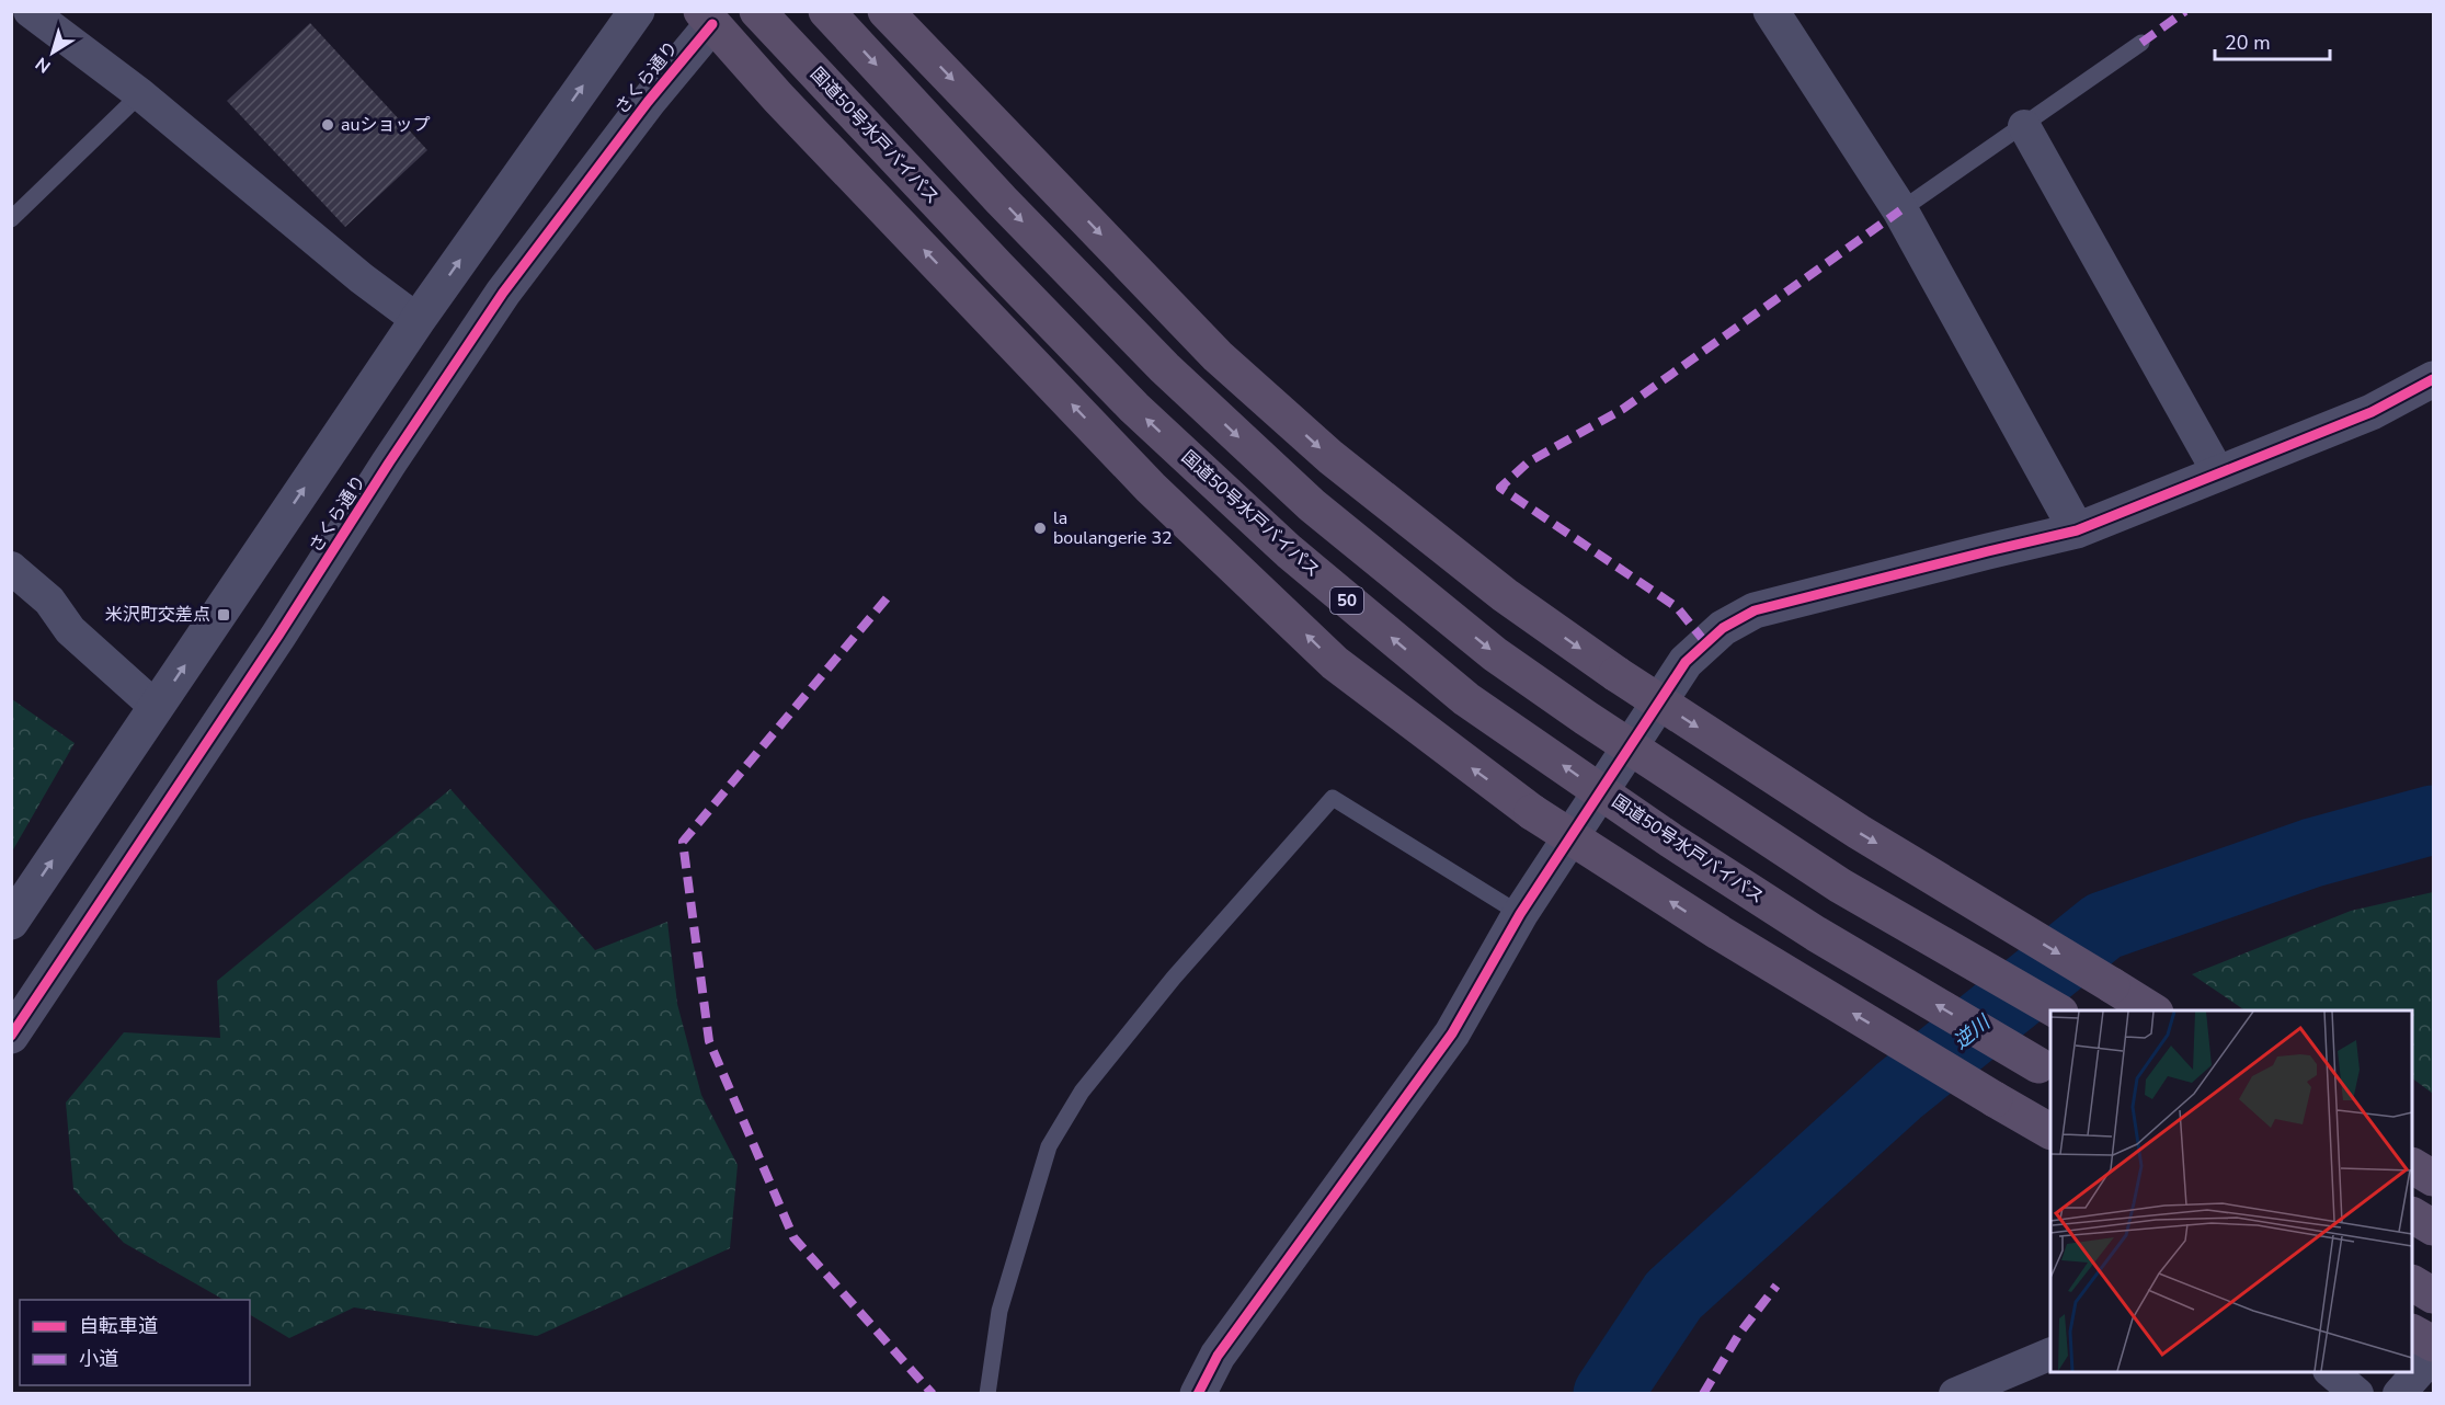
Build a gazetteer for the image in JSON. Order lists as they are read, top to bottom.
{
  "streets": {
    "highway": ["国道50号水戸バイパス", "50"],
    "street": ["さくら通り"]
  },
  "water": ["逆川"],
  "places": {
    "other": ["auショップ", "la boulangerie 32"],
    "transit": ["米沢町交差点"]
  },
  "legend": ["自転車道", "小道"],
  "scale_bar": "20 m",
  "north": "bottom left"
}
